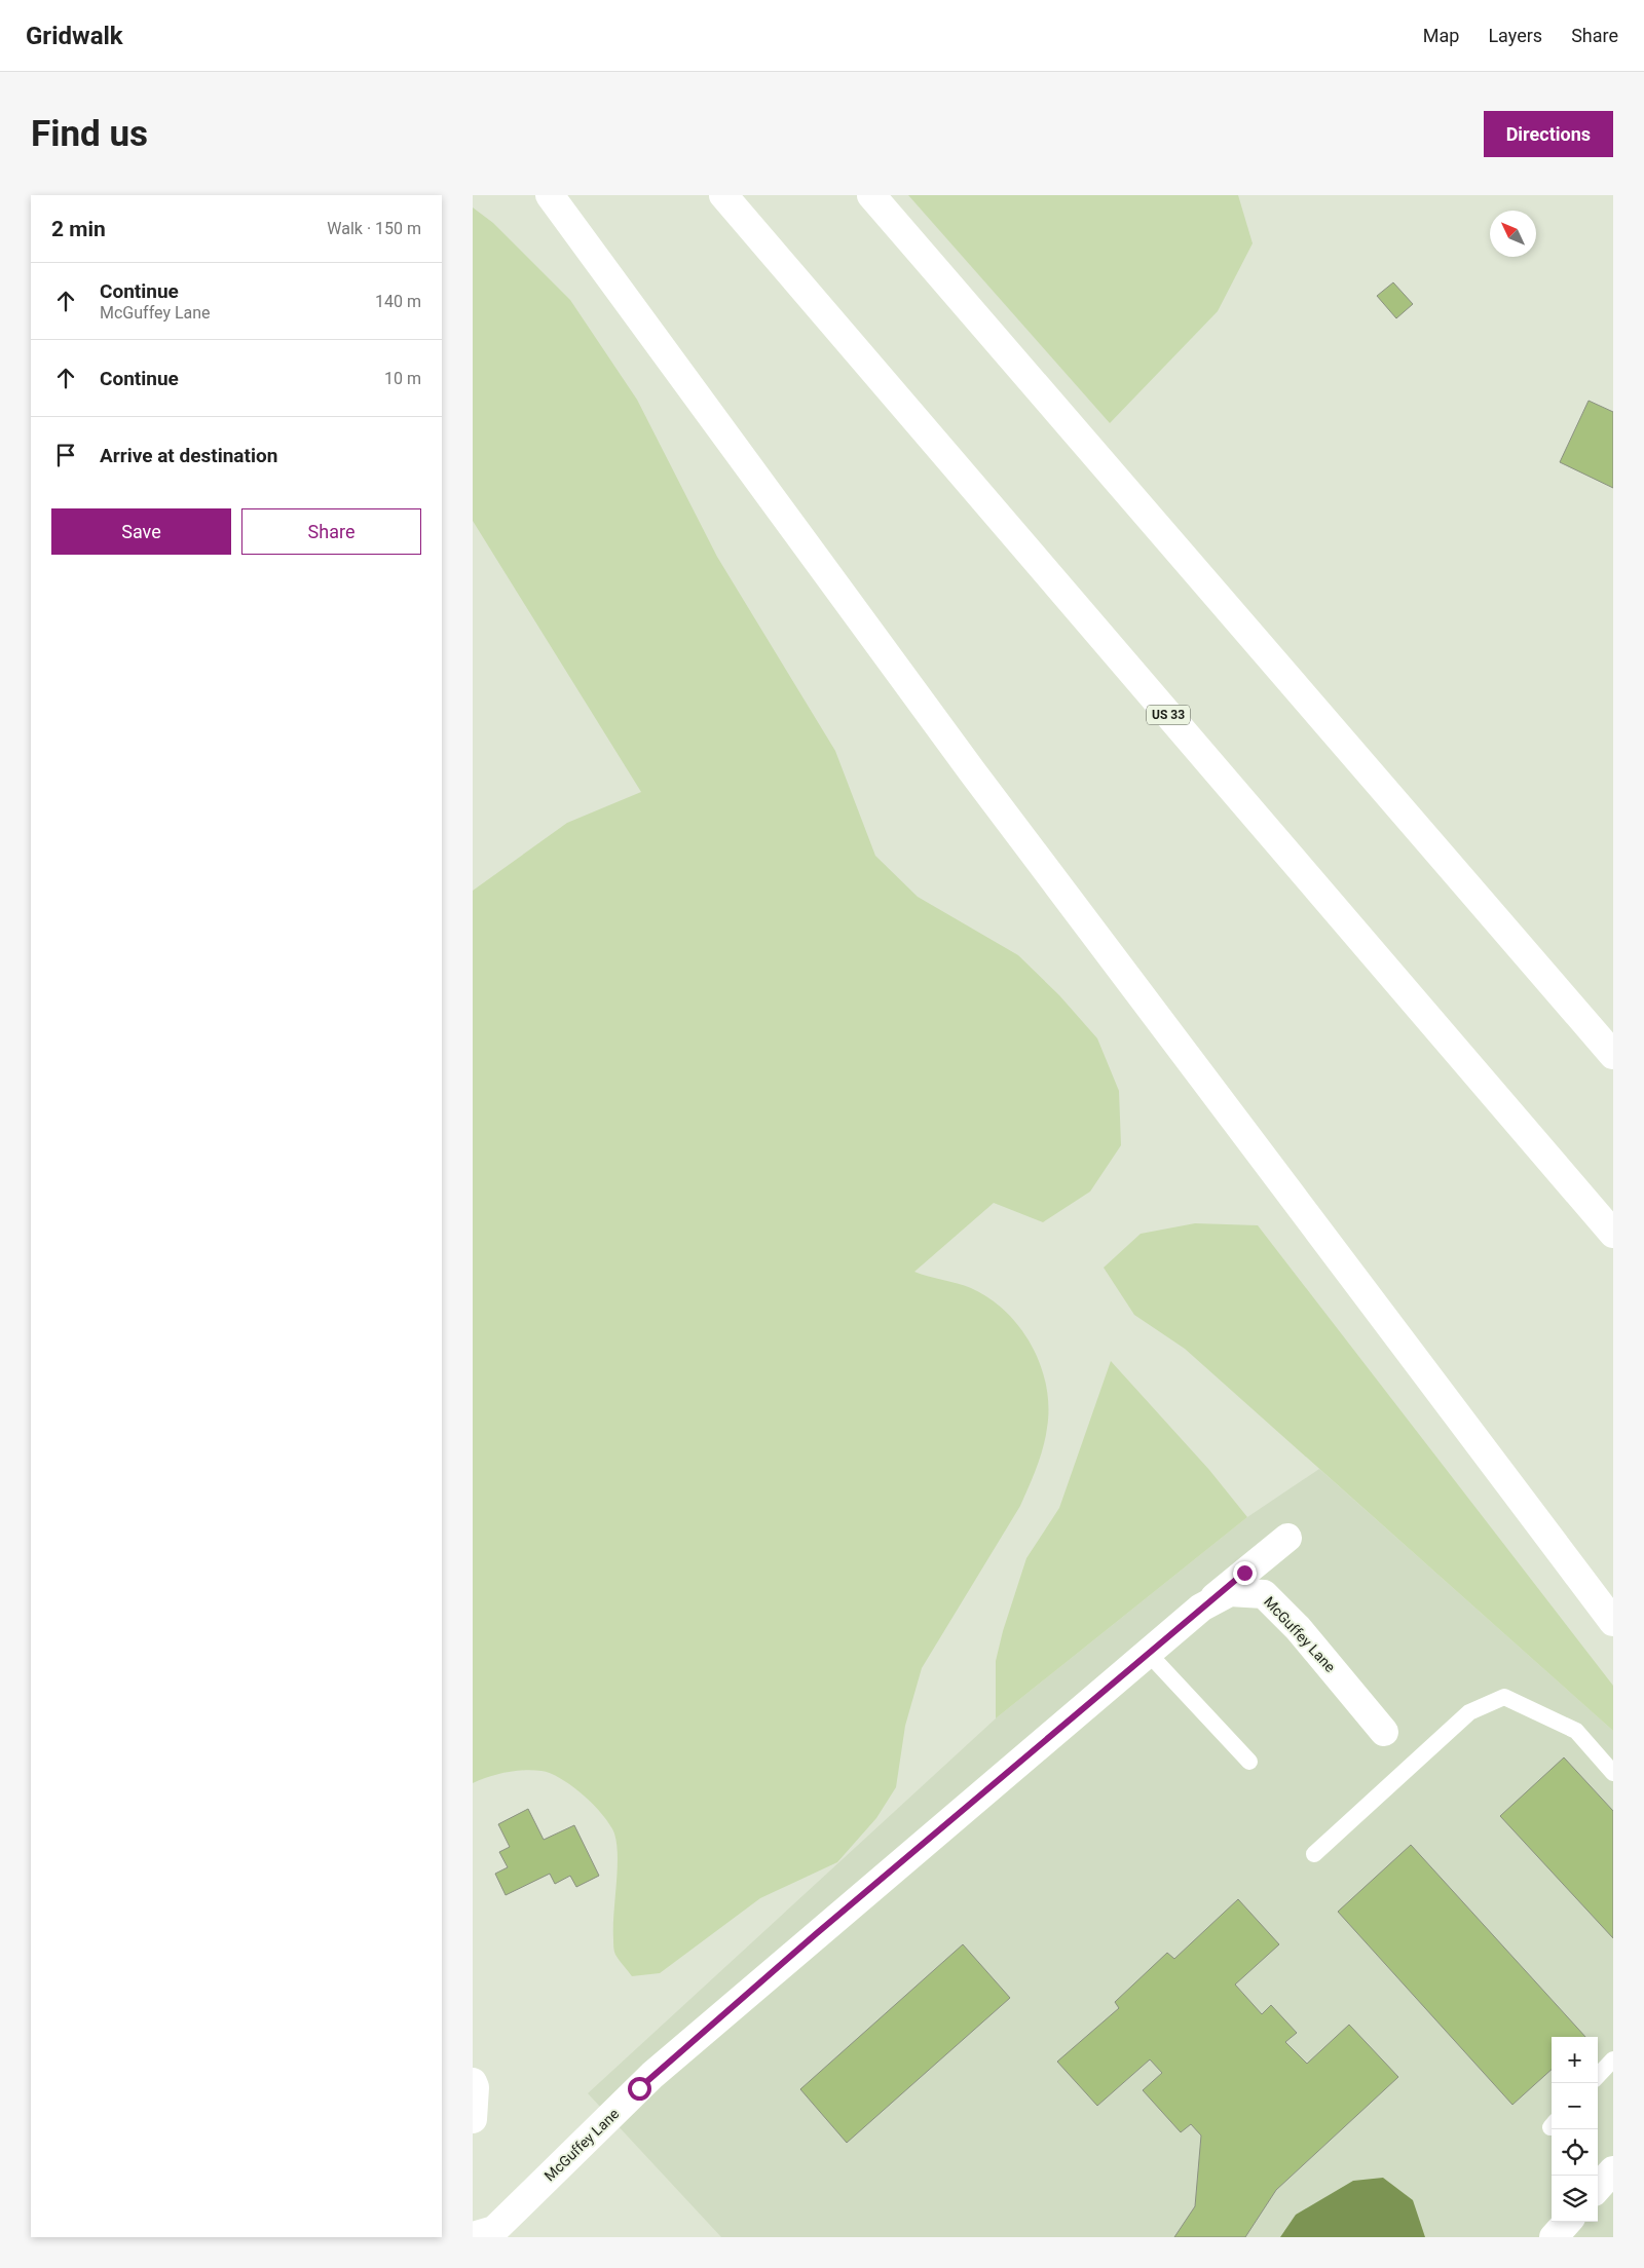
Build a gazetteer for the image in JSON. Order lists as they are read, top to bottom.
{
  "streets": {
    "main road": ["US 33", "McGuffey Lane"]
  },
  "north": "top left",
  "page": {
    "header": "Gridwalk",
    "nav": ["Map", "Layers", "Share"],
    "buttons": [
      "Directions",
      ["Save", "Share"]
    ],
    "title": "Find us",
    "heading": ["2 min", "Walk · 150 m"],
    "list": [
      ["Continue", "McGuffey Lane", "140 m"],
      ["Continue", "10 m"],
      "Arrive at destination"
    ],
    "map_buttons": ["+", "−"]
  }
}
